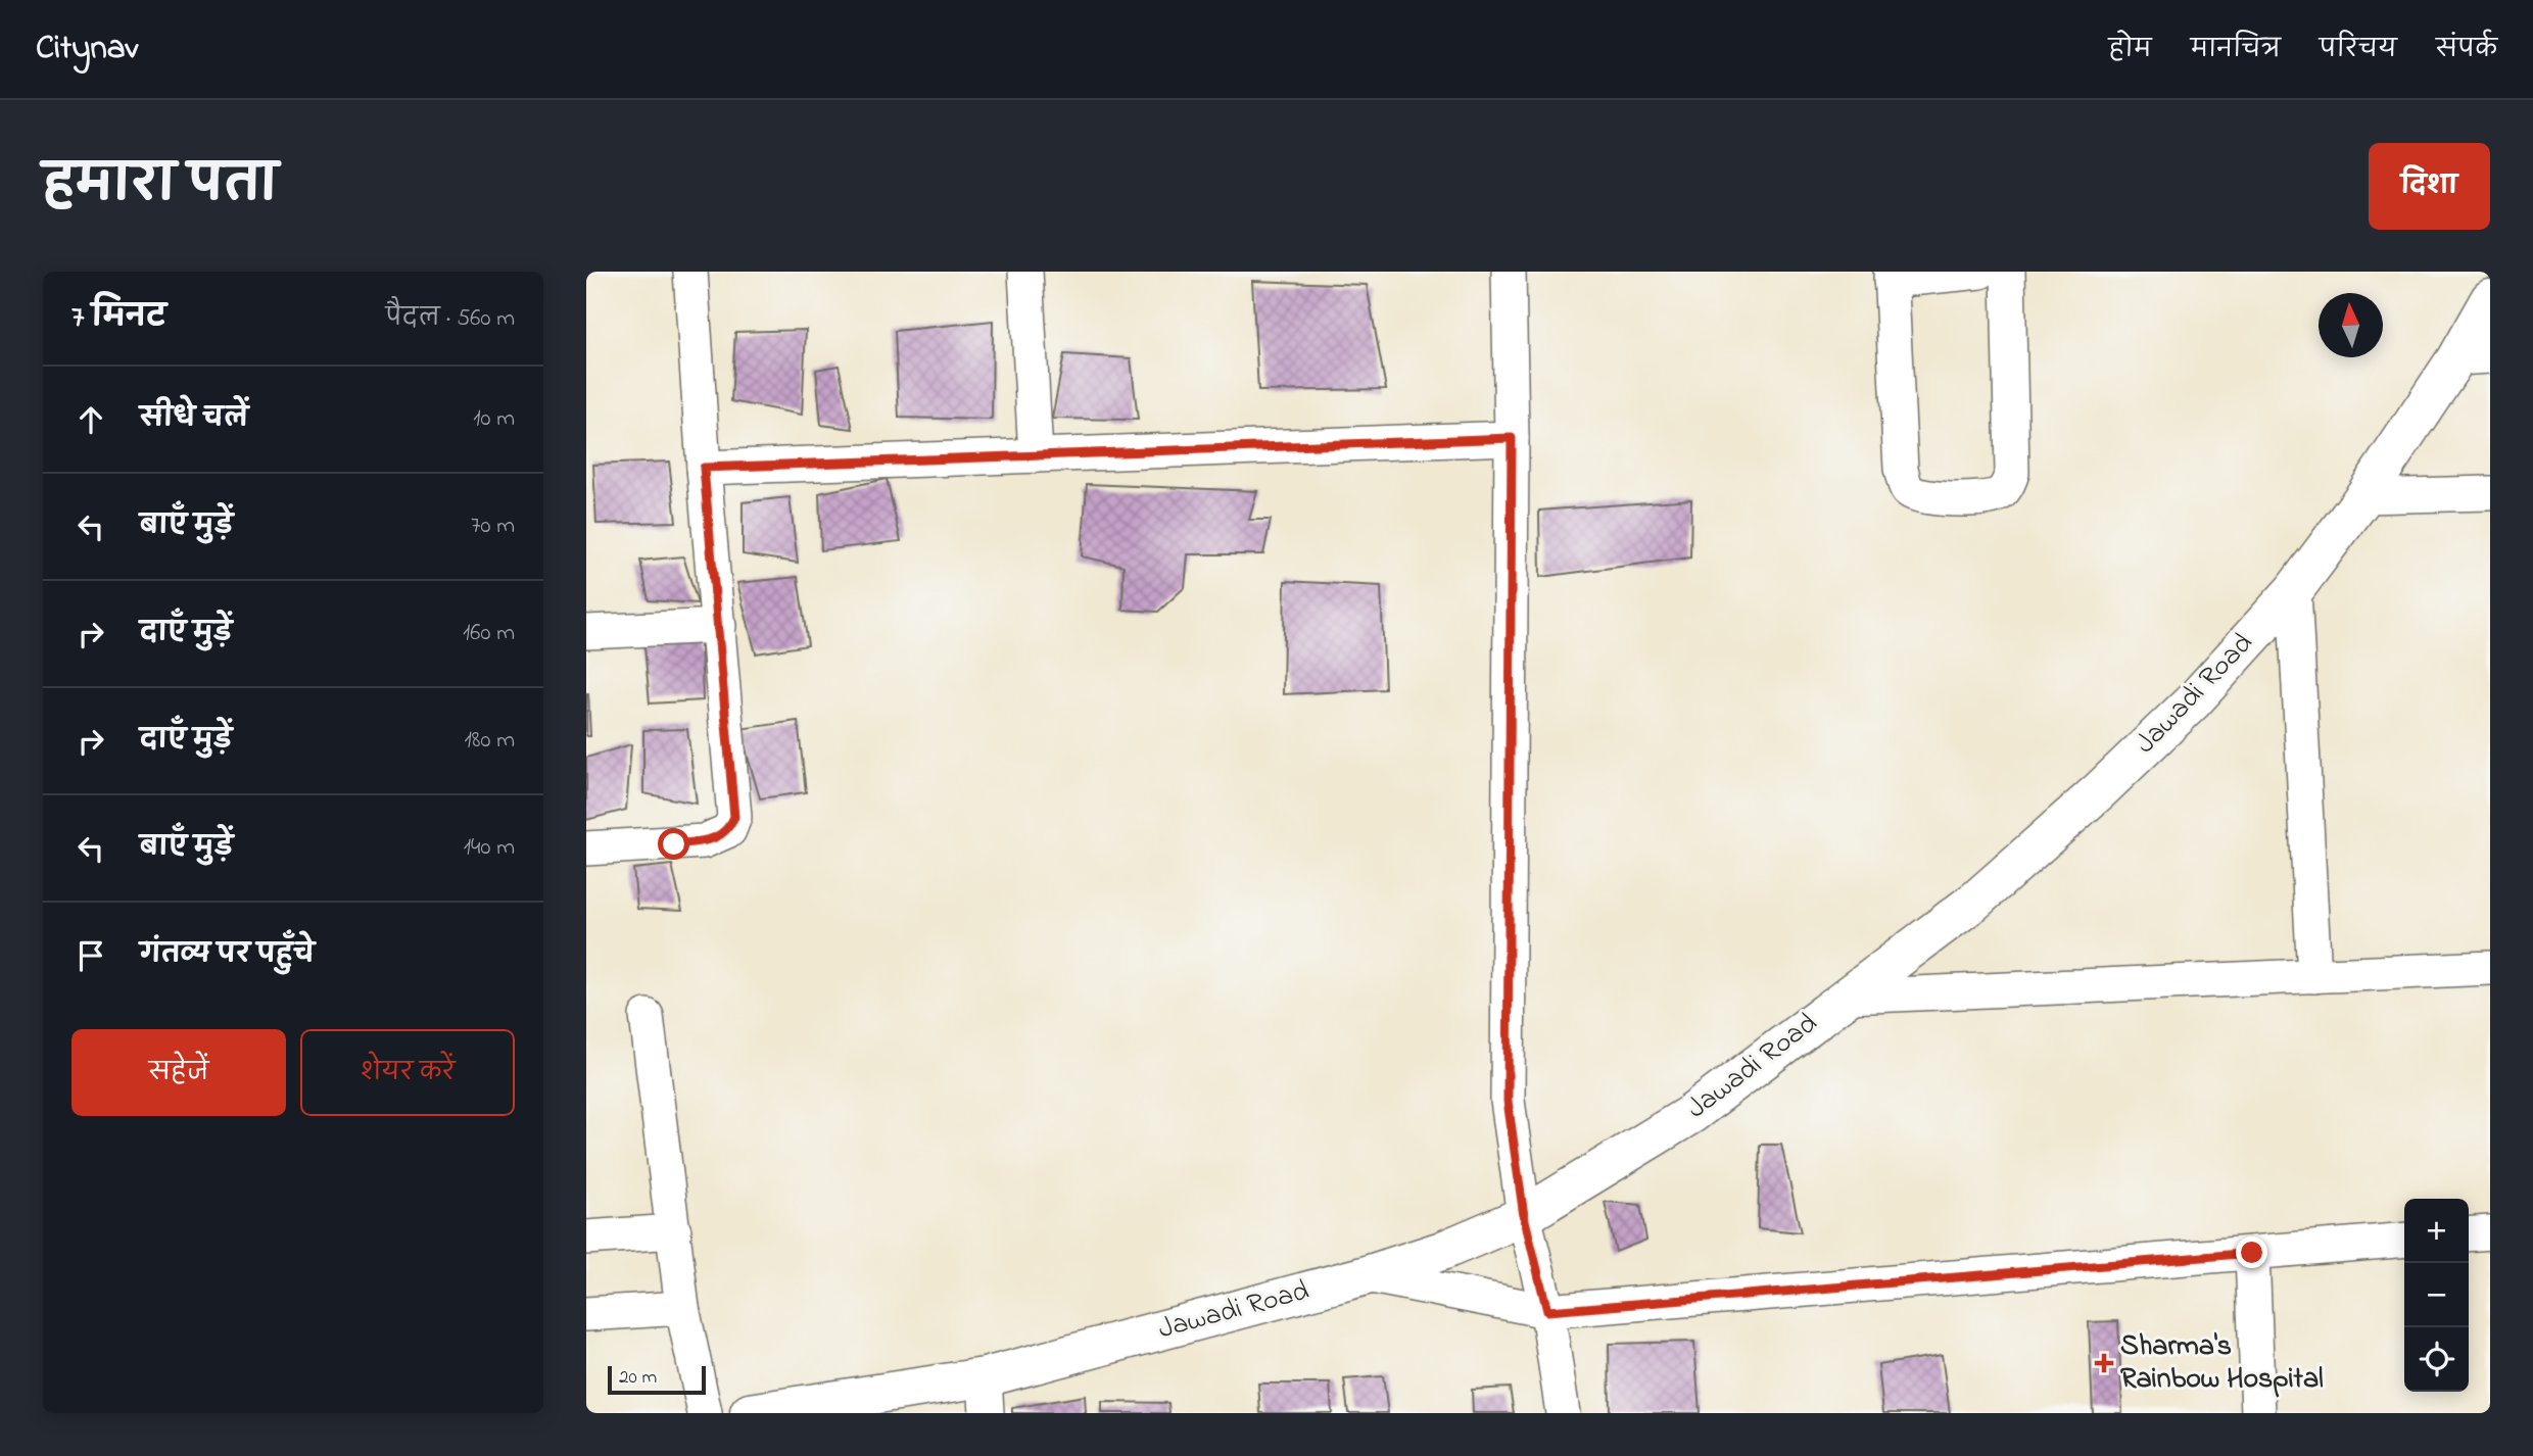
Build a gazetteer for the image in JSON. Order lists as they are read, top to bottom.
{
  "streets": {
    "street": ["Jawadi Road"]
  },
  "places": {
    "health": ["Sharma's Rainbow Hospital"]
  },
  "scale_bar": "20 m",
  "north": "top",
  "page": {
    "header": "Citynav",
    "nav": [
      "होम",
      "मानचित्र",
      "परिचय",
      "संपर्क"
    ],
    "title": "हमारा पता",
    "buttons": [
      "दिशा",
      ["सहेजें", "शेयर करें"]
    ],
    "heading": ["7 मिनट", "पैदल · 560 m"],
    "list": [
      ["सीधे चलें", "10 m"],
      ["बाएँ मुड़ें", "70 m"],
      ["दाएँ मुड़ें", "160 m"],
      ["दाएँ मुड़ें", "180 m"],
      ["बाएँ मुड़ें", "140 m"],
      "गंतव्य पर पहुँचे"
    ],
    "map_buttons": ["+", "−"],
    "scale": "20 m"
  }
}
